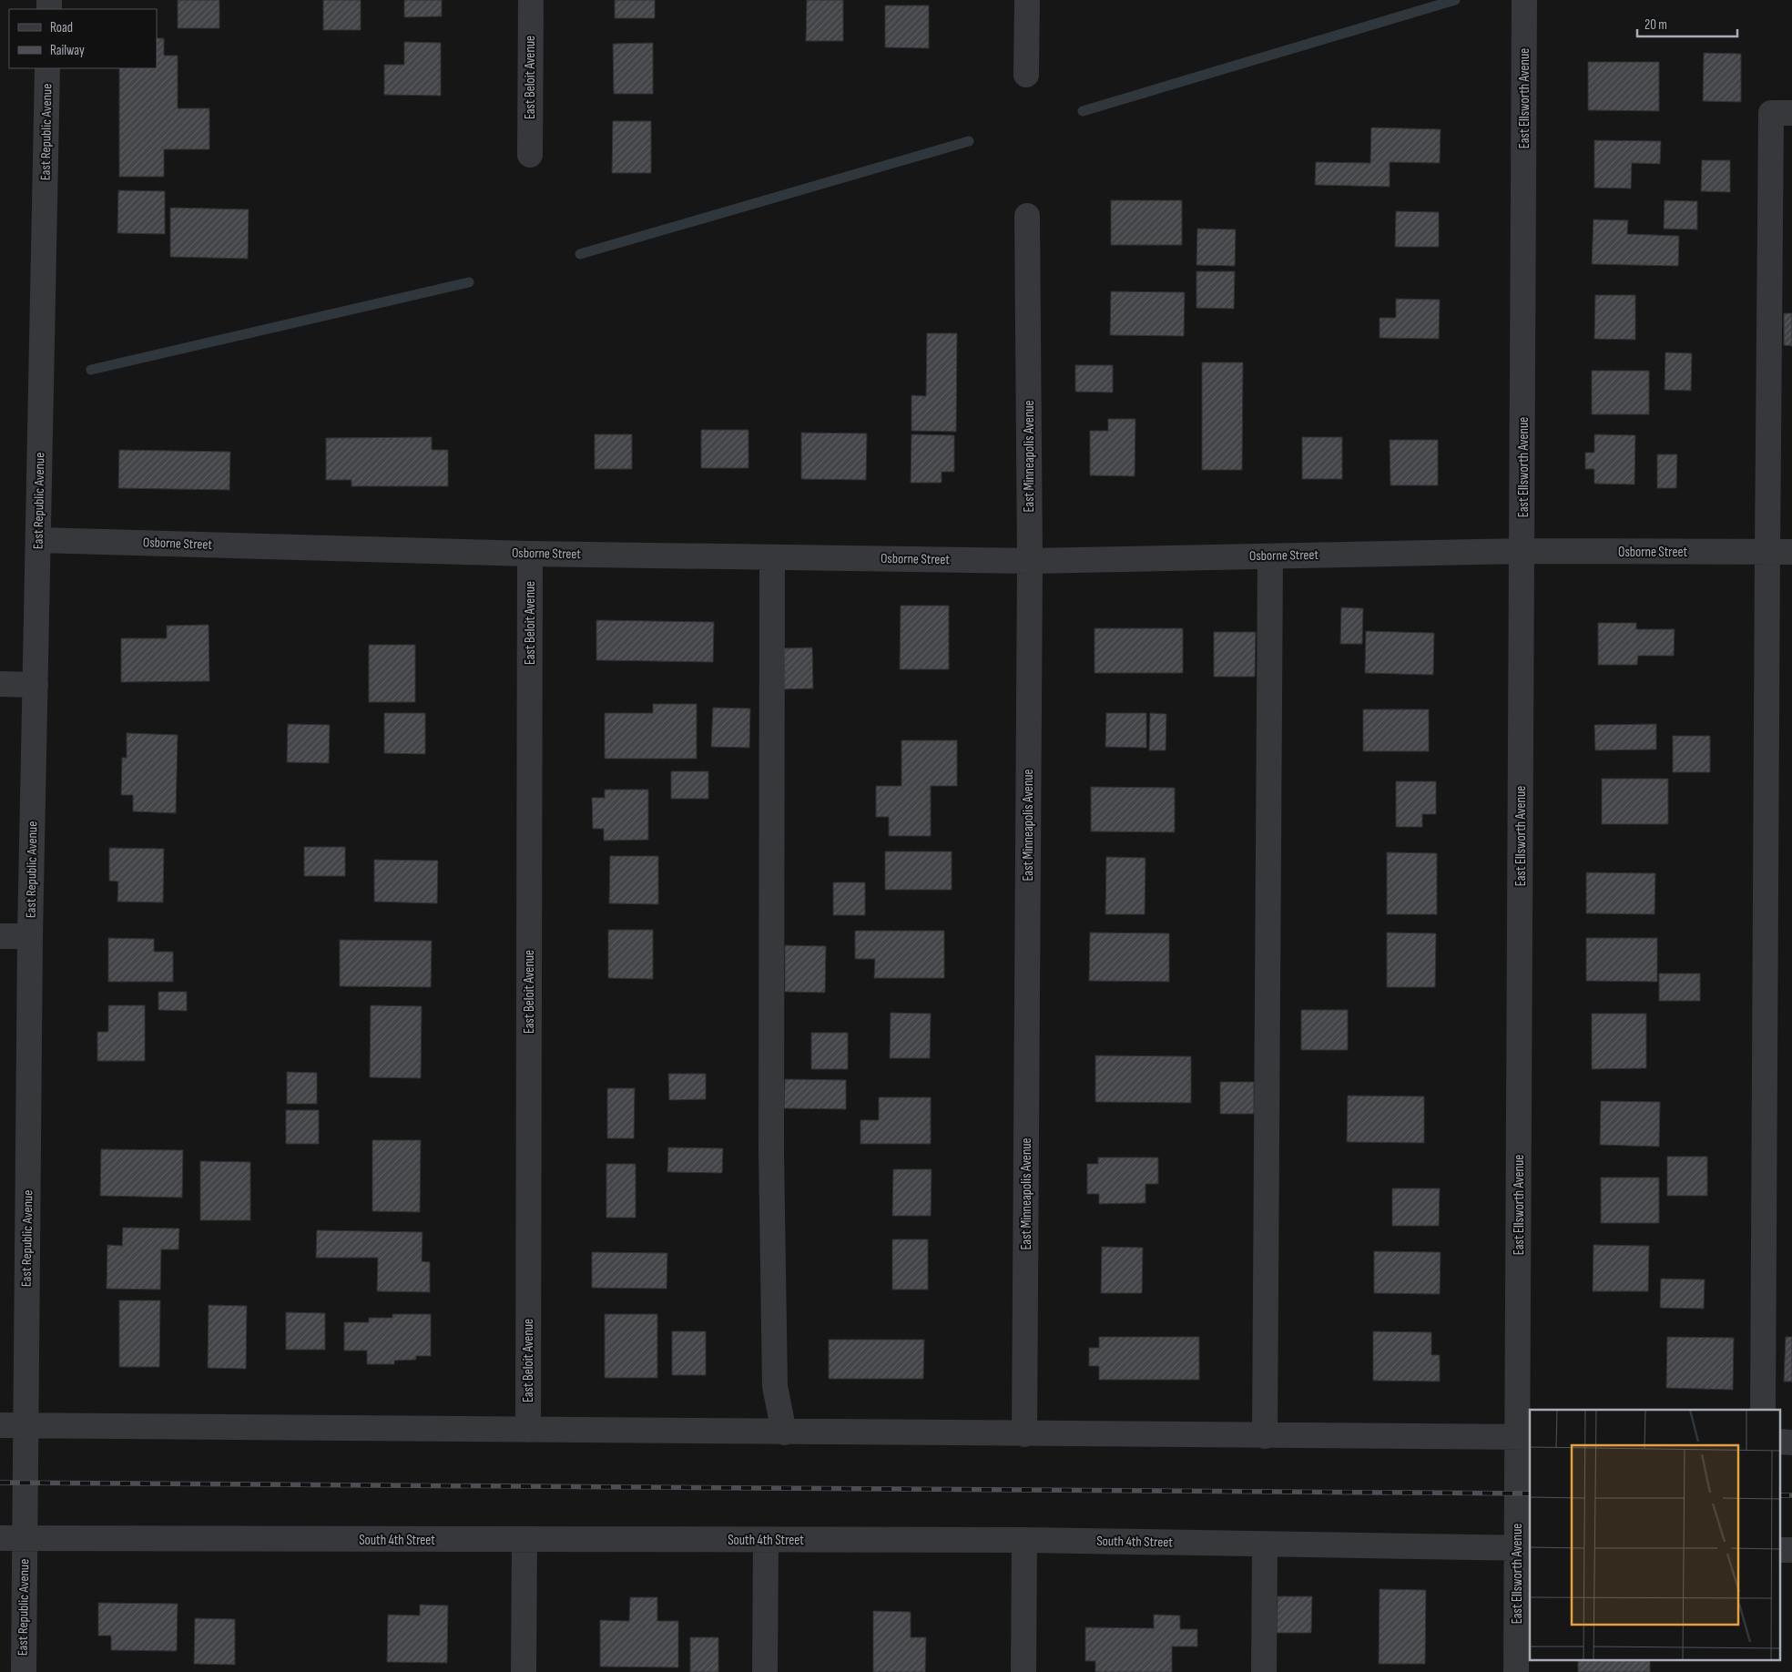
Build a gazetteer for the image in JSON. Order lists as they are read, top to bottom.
{
  "streets": {
    "street": [
      "East Beloit Avenue",
      "East Ellsworth Avenue",
      "East Republic Avenue",
      "East Minneapolis Avenue",
      "Osborne Street",
      "South 4th Street"
    ]
  },
  "crossings": [
    ["East Beloit Avenue", "Osborne Street"],
    ["East Ellsworth Avenue", "Osborne Street"],
    ["East Ellsworth Avenue", "South 4th Street"],
    ["East Republic Avenue", "Osborne Street"],
    ["East Republic Avenue", "South 4th Street"],
    ["East Minneapolis Avenue", "Osborne Street"]
  ],
  "legend": ["Road", "Railway"],
  "scale_bar": "20 m"
}
